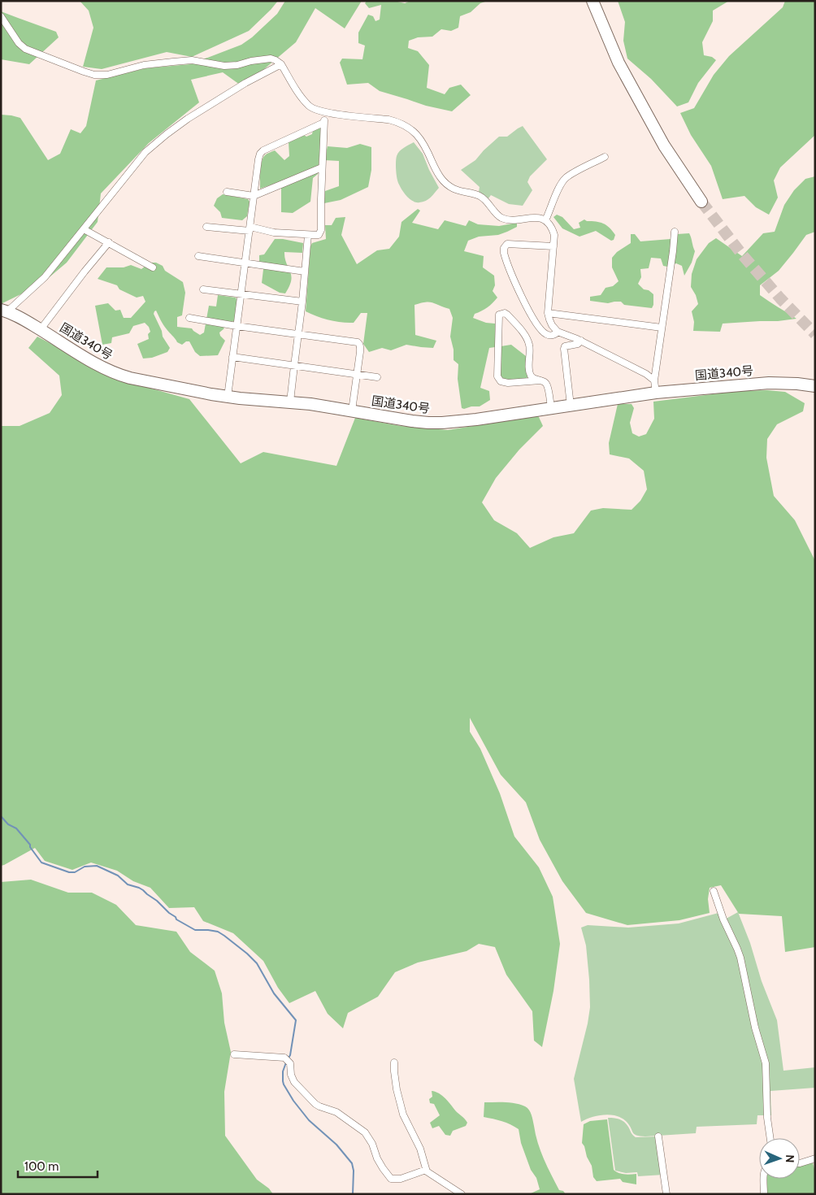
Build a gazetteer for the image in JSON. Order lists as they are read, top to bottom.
{
  "streets": {
    "highway": ["国道340号"]
  },
  "scale_bar": "100 m",
  "north": "right"
}
